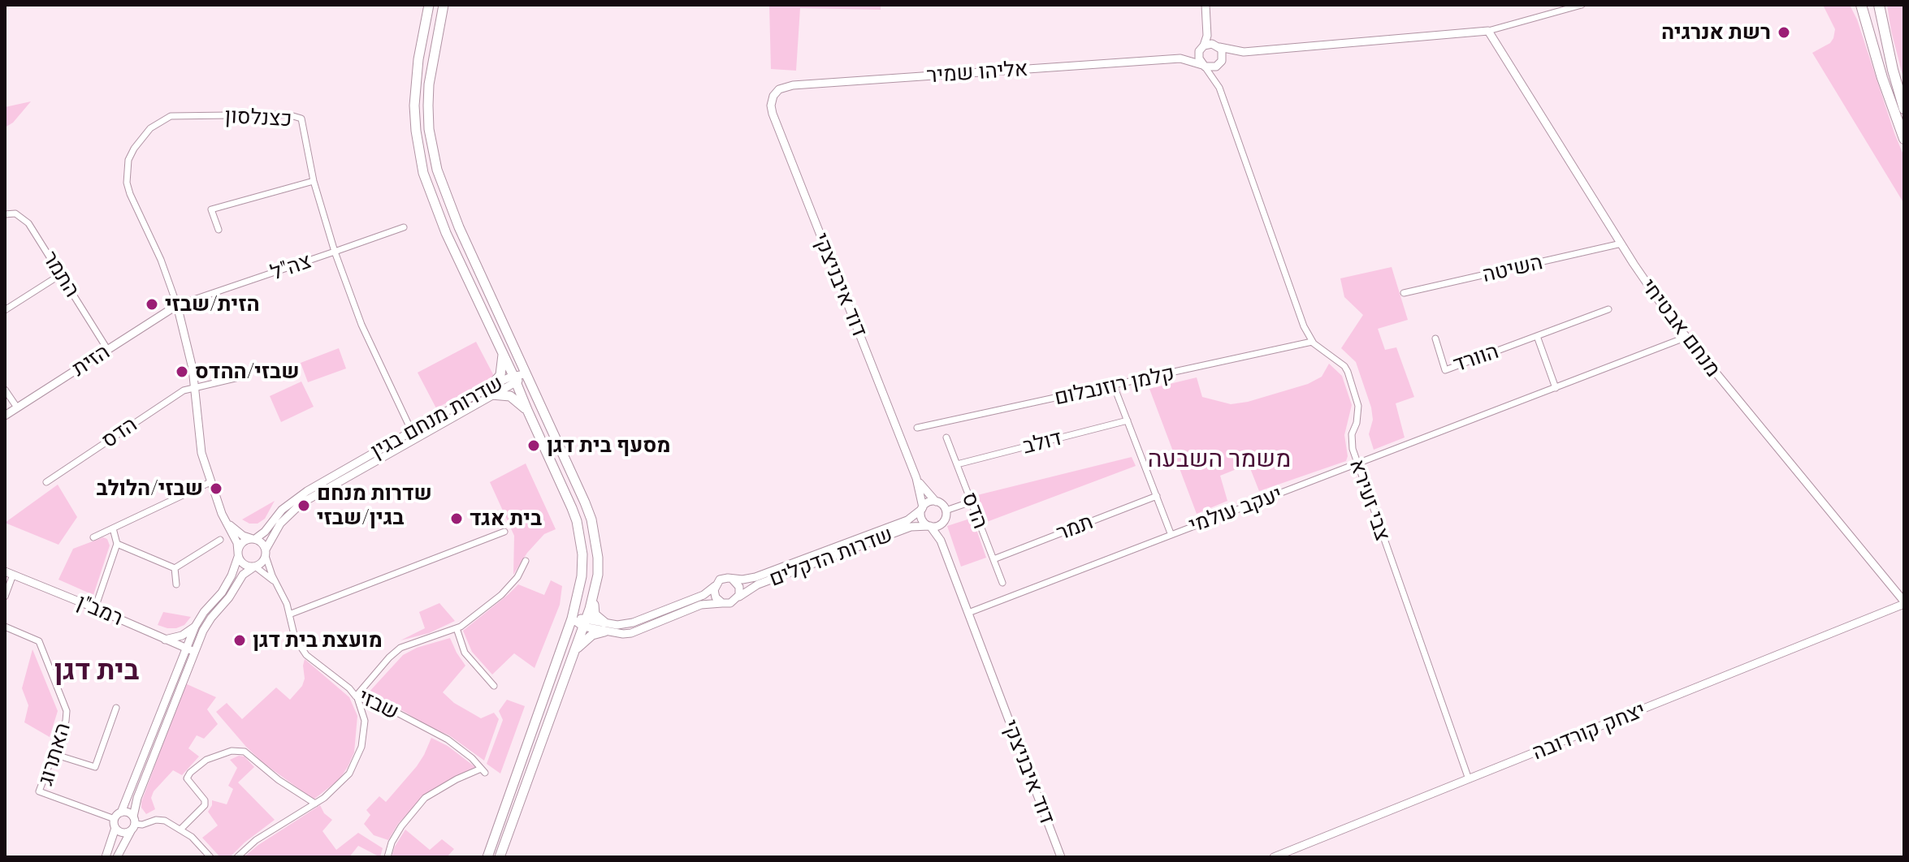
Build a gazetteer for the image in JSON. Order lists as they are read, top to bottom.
{
  "streets": {
    "street": [
      "אליהו שמיר",
      "כצנלסון",
      "צה\"ל",
      "השיטה",
      "התמר",
      "דוד איבניצקי",
      "מנחם אבטיחי",
      "הוורד",
      "הזית",
      "קלמן רוזנבלום",
      "שדרות מנחם בגין",
      "הדס",
      "דולב",
      "צבי זעירא",
      "יעקב עולמי",
      "תמר",
      "שדרות הדקלים",
      "רמב\"ן",
      "שבזי",
      "יצחק קורדובה",
      "האתרוג"
    ]
  },
  "crossings": [
    ["אליהו שמיר", "דוד איבניצקי"],
    ["אליהו שמיר", "צבי זעירא"],
    ["כצנלסון", "צה\"ל"],
    ["כצנלסון", "הזית"],
    ["כצנלסון", "שדרות מנחם בגין"],
    ["צה\"ל", "הזית"],
    ["השיטה", "מנחם אבטיחי"],
    ["התמר", "הזית"],
    ["דוד איבניצקי", "יעקב עולמי"],
    ["דוד איבניצקי", "שדרות הדקלים"],
    ["מנחם אבטיחי", "יעקב עולמי"],
    ["מנחם אבטיחי", "יצחק קורדובה"],
    ["קלמן רוזנבלום", "צבי זעירא"],
    ["שדרות מנחם בגין", "שבזי"],
    ["הדס", "דולב"],
    ["הדס", "תמר"],
    ["צבי זעירא", "יעקב עולמי"],
    ["צבי זעירא", "יצחק קורדובה"]
  ],
  "districts": ["משמר השבעה", "בית דגן"],
  "places": [
    "רשת אנרגיה",
    "הזית/שבזי",
    "שבזי/ההדס",
    "מסעף בית דגן",
    "שבזי/הלולב",
    "שדרות מנחם בגין/שבזי",
    "בית אגד",
    "מועצת בית דגן"
  ]
}
